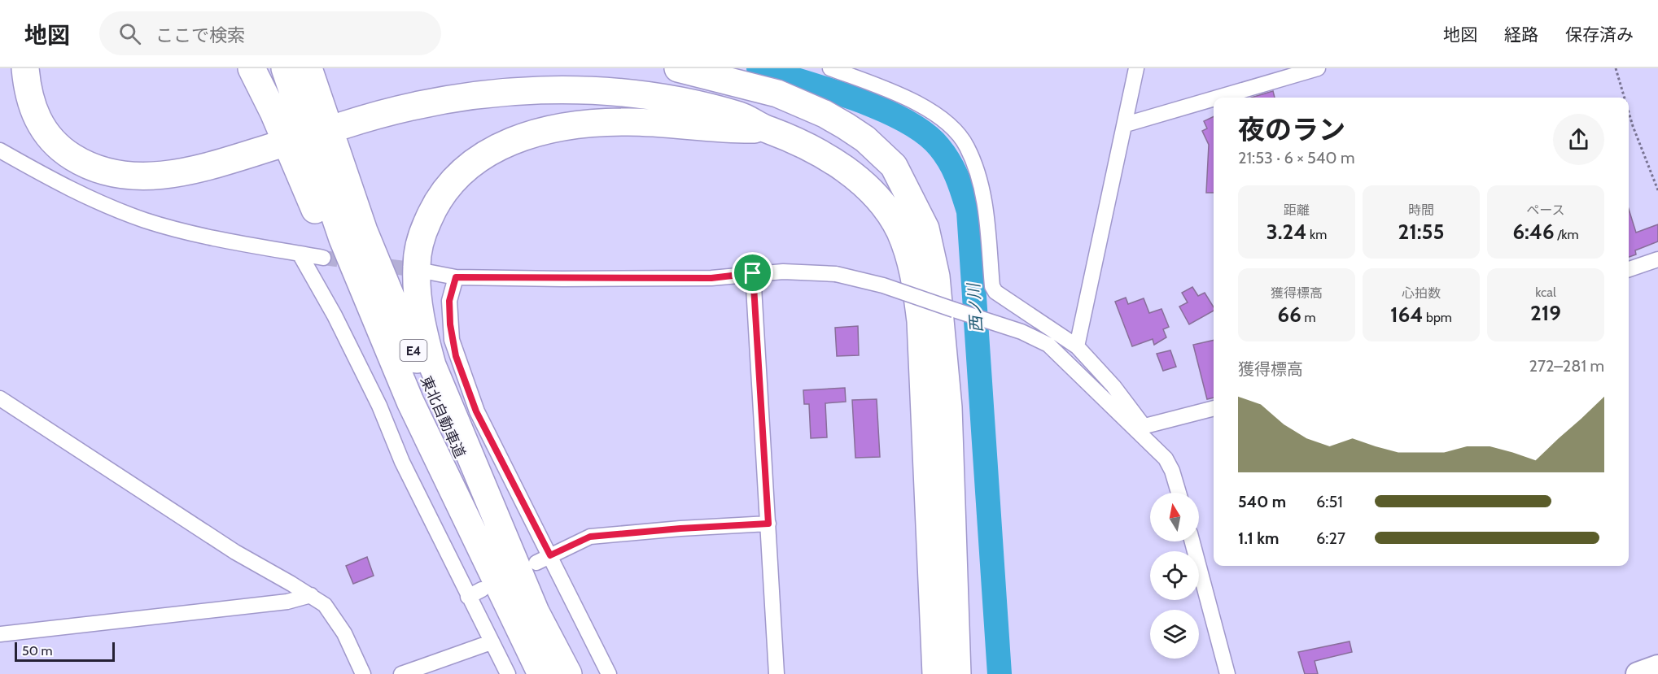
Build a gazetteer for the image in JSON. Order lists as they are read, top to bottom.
{
  "streets": {
    "highway": ["E4", "東北自動車道"]
  },
  "water": ["西ノ川"],
  "scale_bar": "50 m",
  "north": "top",
  "page": {
    "header": "地図",
    "search": "ここで検索",
    "nav": ["地図", "経路", "保存済み"],
    "heading": ["夜のラン", "21:53 · 6 × 540 m"],
    "stats": [
      ["距離", "3.24 km"],
      ["時間", "21:55"],
      ["ペース", "6:46 /km"],
      ["獲得標高", "66 m"],
      ["心拍数", "164 bpm"],
      ["kcal", "219"]
    ],
    "chart": ["獲得標高", "272–281 m"],
    "list": [
      {
        "name": "540 m",
        "note": "6:51"
      },
      {
        "name": "1.1 km",
        "note": "6:27"
      }
    ],
    "scale": "50 m"
  }
}
